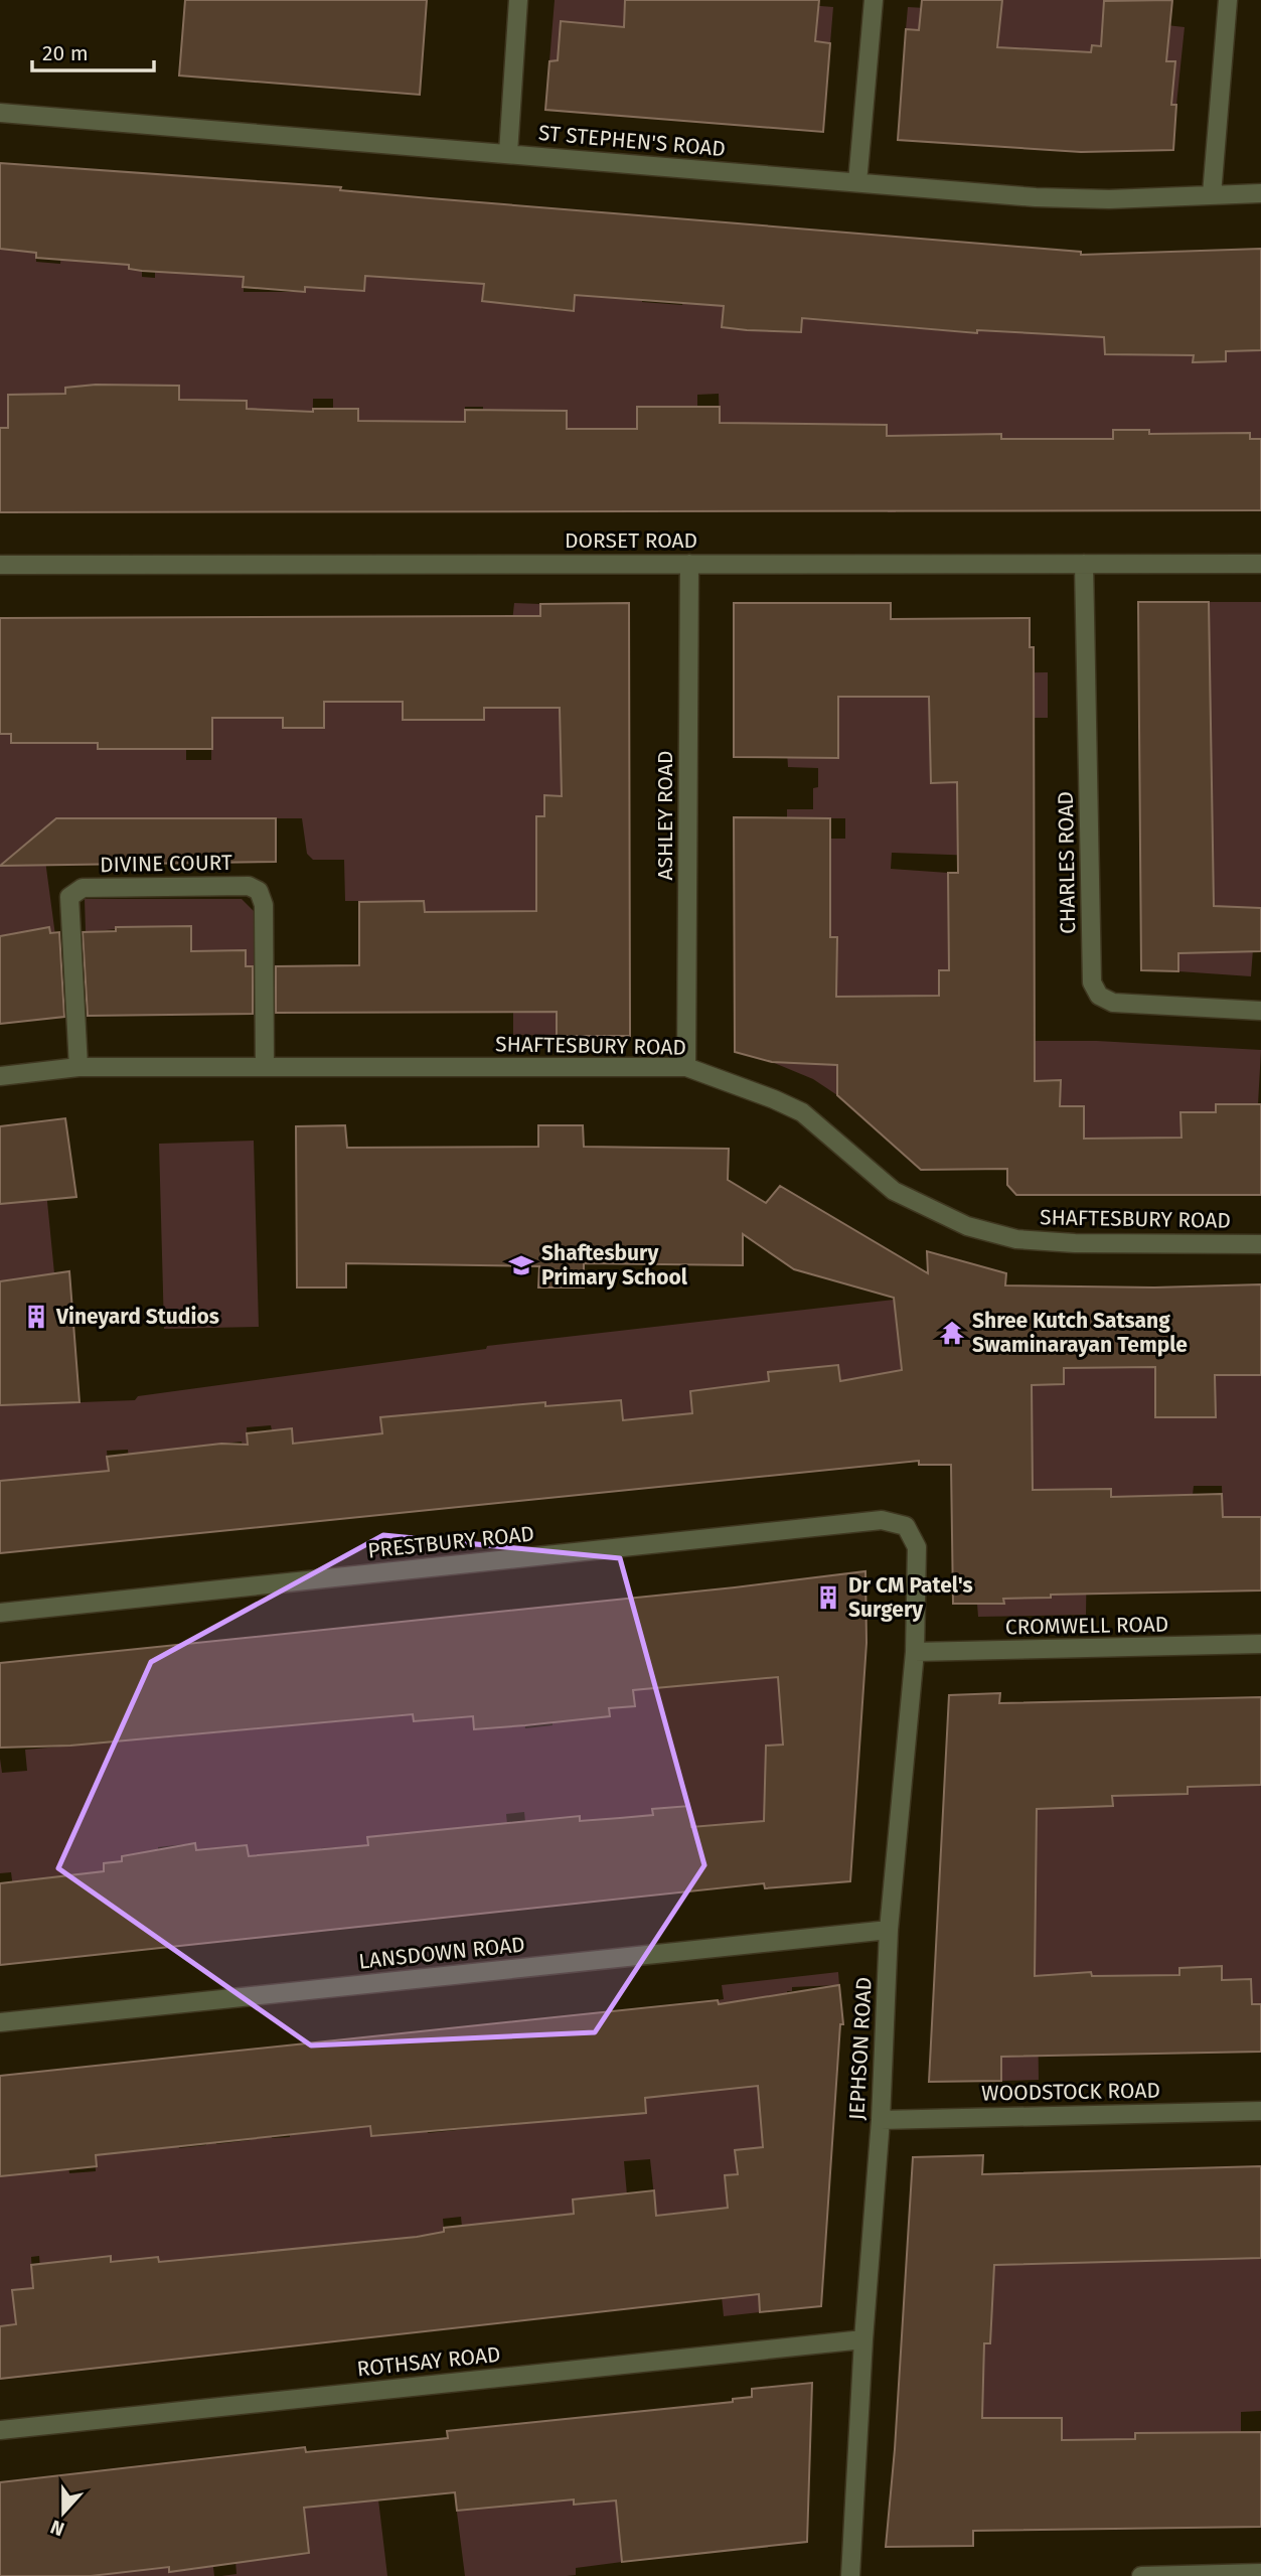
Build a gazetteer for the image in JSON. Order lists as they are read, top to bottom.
{
  "streets": {
    "street": [
      "ST STEPHEN'S ROAD",
      "DORSET ROAD",
      "ASHLEY ROAD",
      "CHARLES ROAD",
      "DIVINE COURT",
      "SHAFTESBURY ROAD",
      "PRESTBURY ROAD",
      "CROMWELL ROAD",
      "LANSDOWN ROAD",
      "JEPHSON ROAD",
      "WOODSTOCK ROAD",
      "ROTHSAY ROAD"
    ]
  },
  "crossings": [
    ["DORSET ROAD", "ASHLEY ROAD"],
    ["DORSET ROAD", "CHARLES ROAD"],
    ["ASHLEY ROAD", "SHAFTESBURY ROAD"],
    ["DIVINE COURT", "SHAFTESBURY ROAD"],
    ["PRESTBURY ROAD", "JEPHSON ROAD"],
    ["CROMWELL ROAD", "JEPHSON ROAD"],
    ["LANSDOWN ROAD", "JEPHSON ROAD"],
    ["JEPHSON ROAD", "WOODSTOCK ROAD"],
    ["JEPHSON ROAD", "ROTHSAY ROAD"]
  ],
  "places": {
    "school or university": ["Shaftesbury Primary School"],
    "building": ["Vineyard Studios", "Dr CM Patel's Surgery"],
    "temple": ["Shree Kutch Satsang Swaminarayan Temple"]
  },
  "scale_bar": "20 m",
  "north": "bottom"
}
